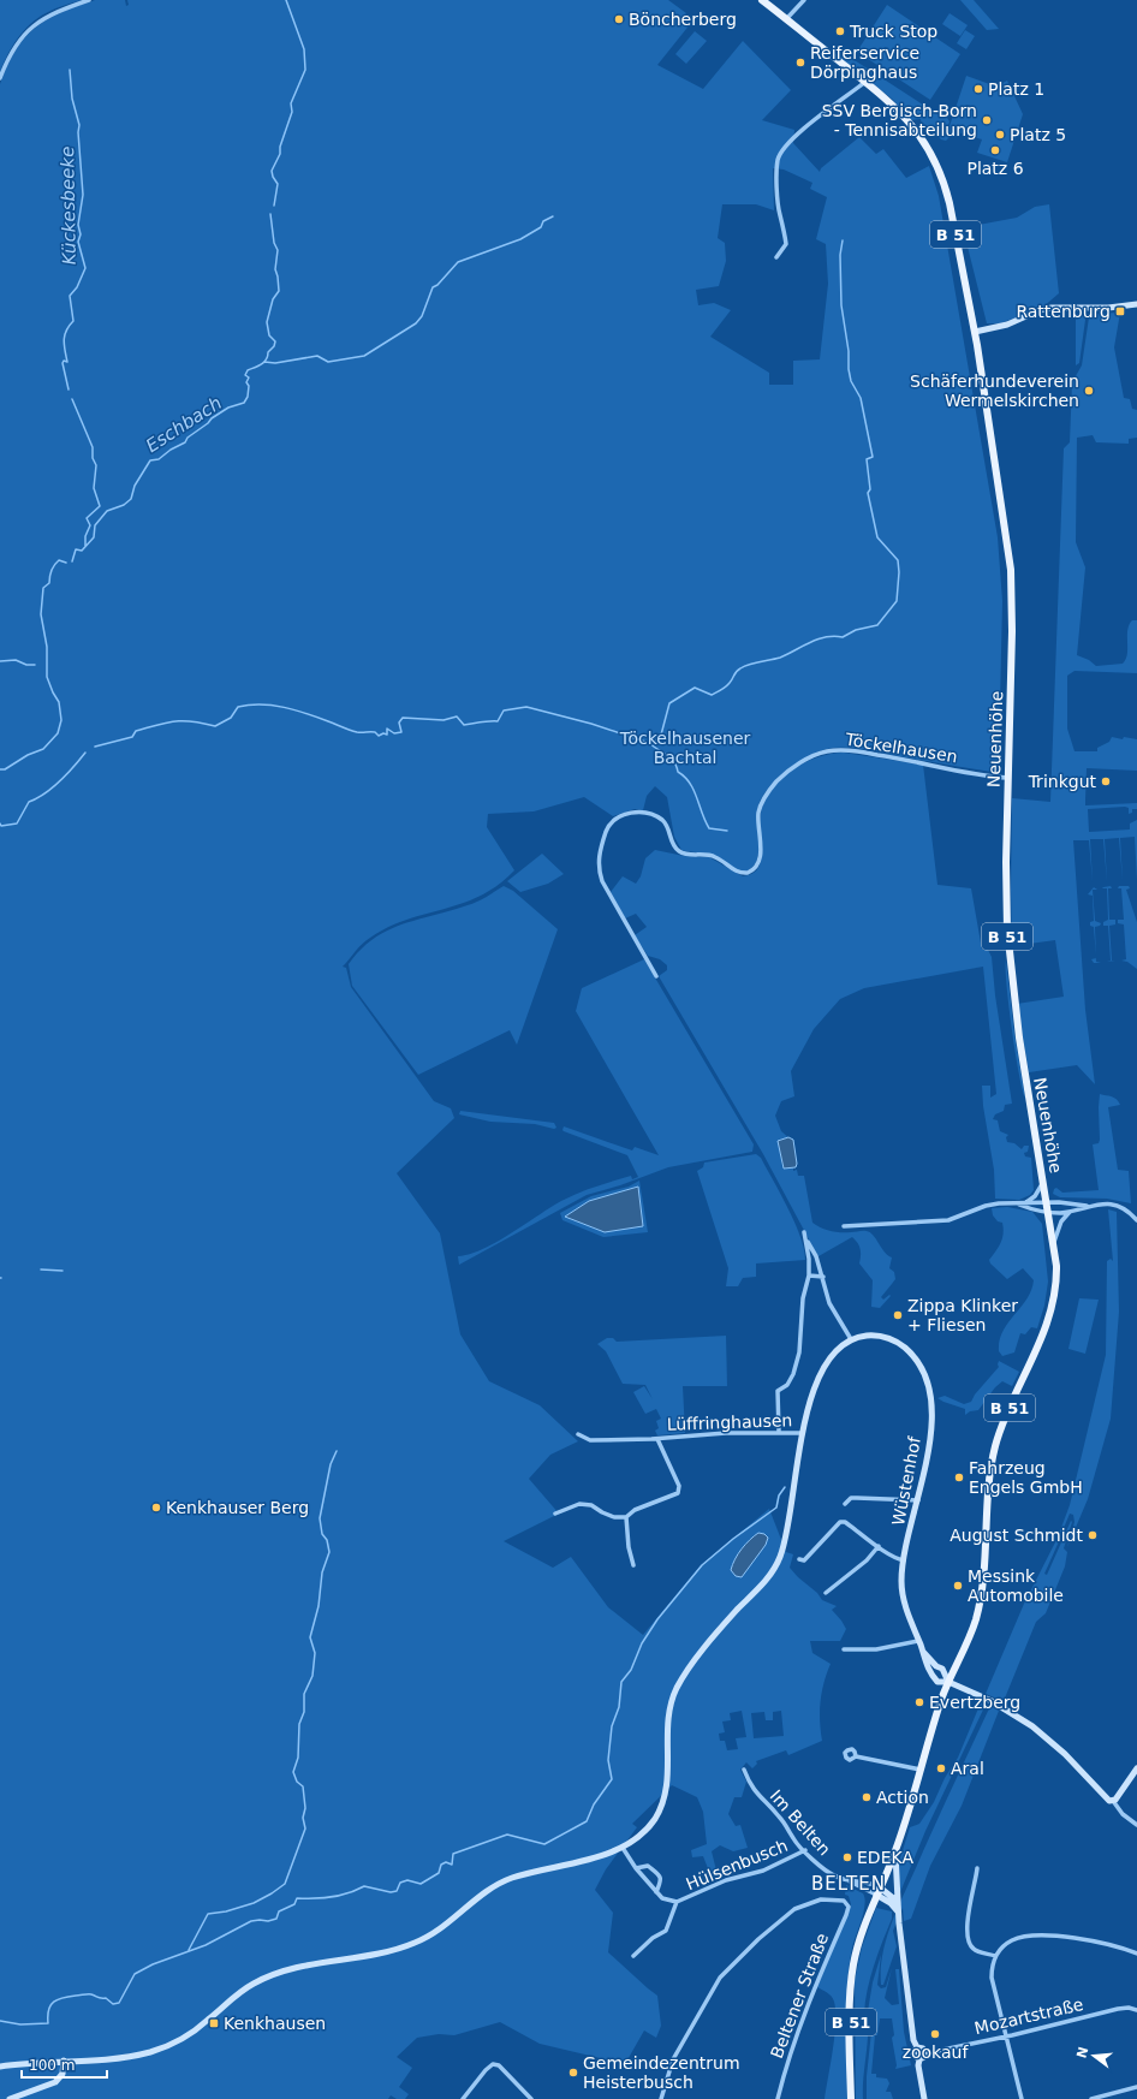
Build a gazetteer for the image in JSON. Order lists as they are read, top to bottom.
{
  "streets": {
    "main road": ["B 51", "Neuenhöhe", "Wüstenhof"],
    "street": [
      "Töckelhausen",
      "Lüffringhausen",
      "Im Belten",
      "Hülsenbusch",
      "Beltener Straße",
      "Mozartstraße"
    ]
  },
  "crossings": [
    ["B 51", "Neuenhöhe"],
    ["B 51", "Im Belten"],
    ["Neuenhöhe", "Töckelhausen"],
    ["Neuenhöhe", "Wüstenhof"],
    ["Neuenhöhe", "Im Belten"],
    ["Im Belten", "Hülsenbusch"]
  ],
  "districts": ["BELTEN"],
  "water": ["Kückesbeeke", "Eschbach"],
  "parks": ["Töckelhausener Bachtal"],
  "places": {
    "other": [
      "Böncherberg",
      "Truck Stop",
      "Reiferservice Dörpinghaus",
      "Platz 1",
      "SSV Bergisch-Born - Tennisabteilung",
      "Platz 5",
      "Platz 6",
      "Schäferhundeverein Wermelskirchen",
      "Trinkgut",
      "Zippa Klinker + Fliesen",
      "Fahrzeug Engels GmbH",
      "Kenkhauser Berg",
      "August Schmidt",
      "Messink Automobile",
      "Evertzberg",
      "Aral",
      "Action",
      "EDEKA",
      "zookauf",
      "Gemeindezentrum Heisterbusch"
    ],
    "transit": ["Rattenburg", "Kenkhausen"]
  },
  "scale_bar": "100 m",
  "north": "left"
}
